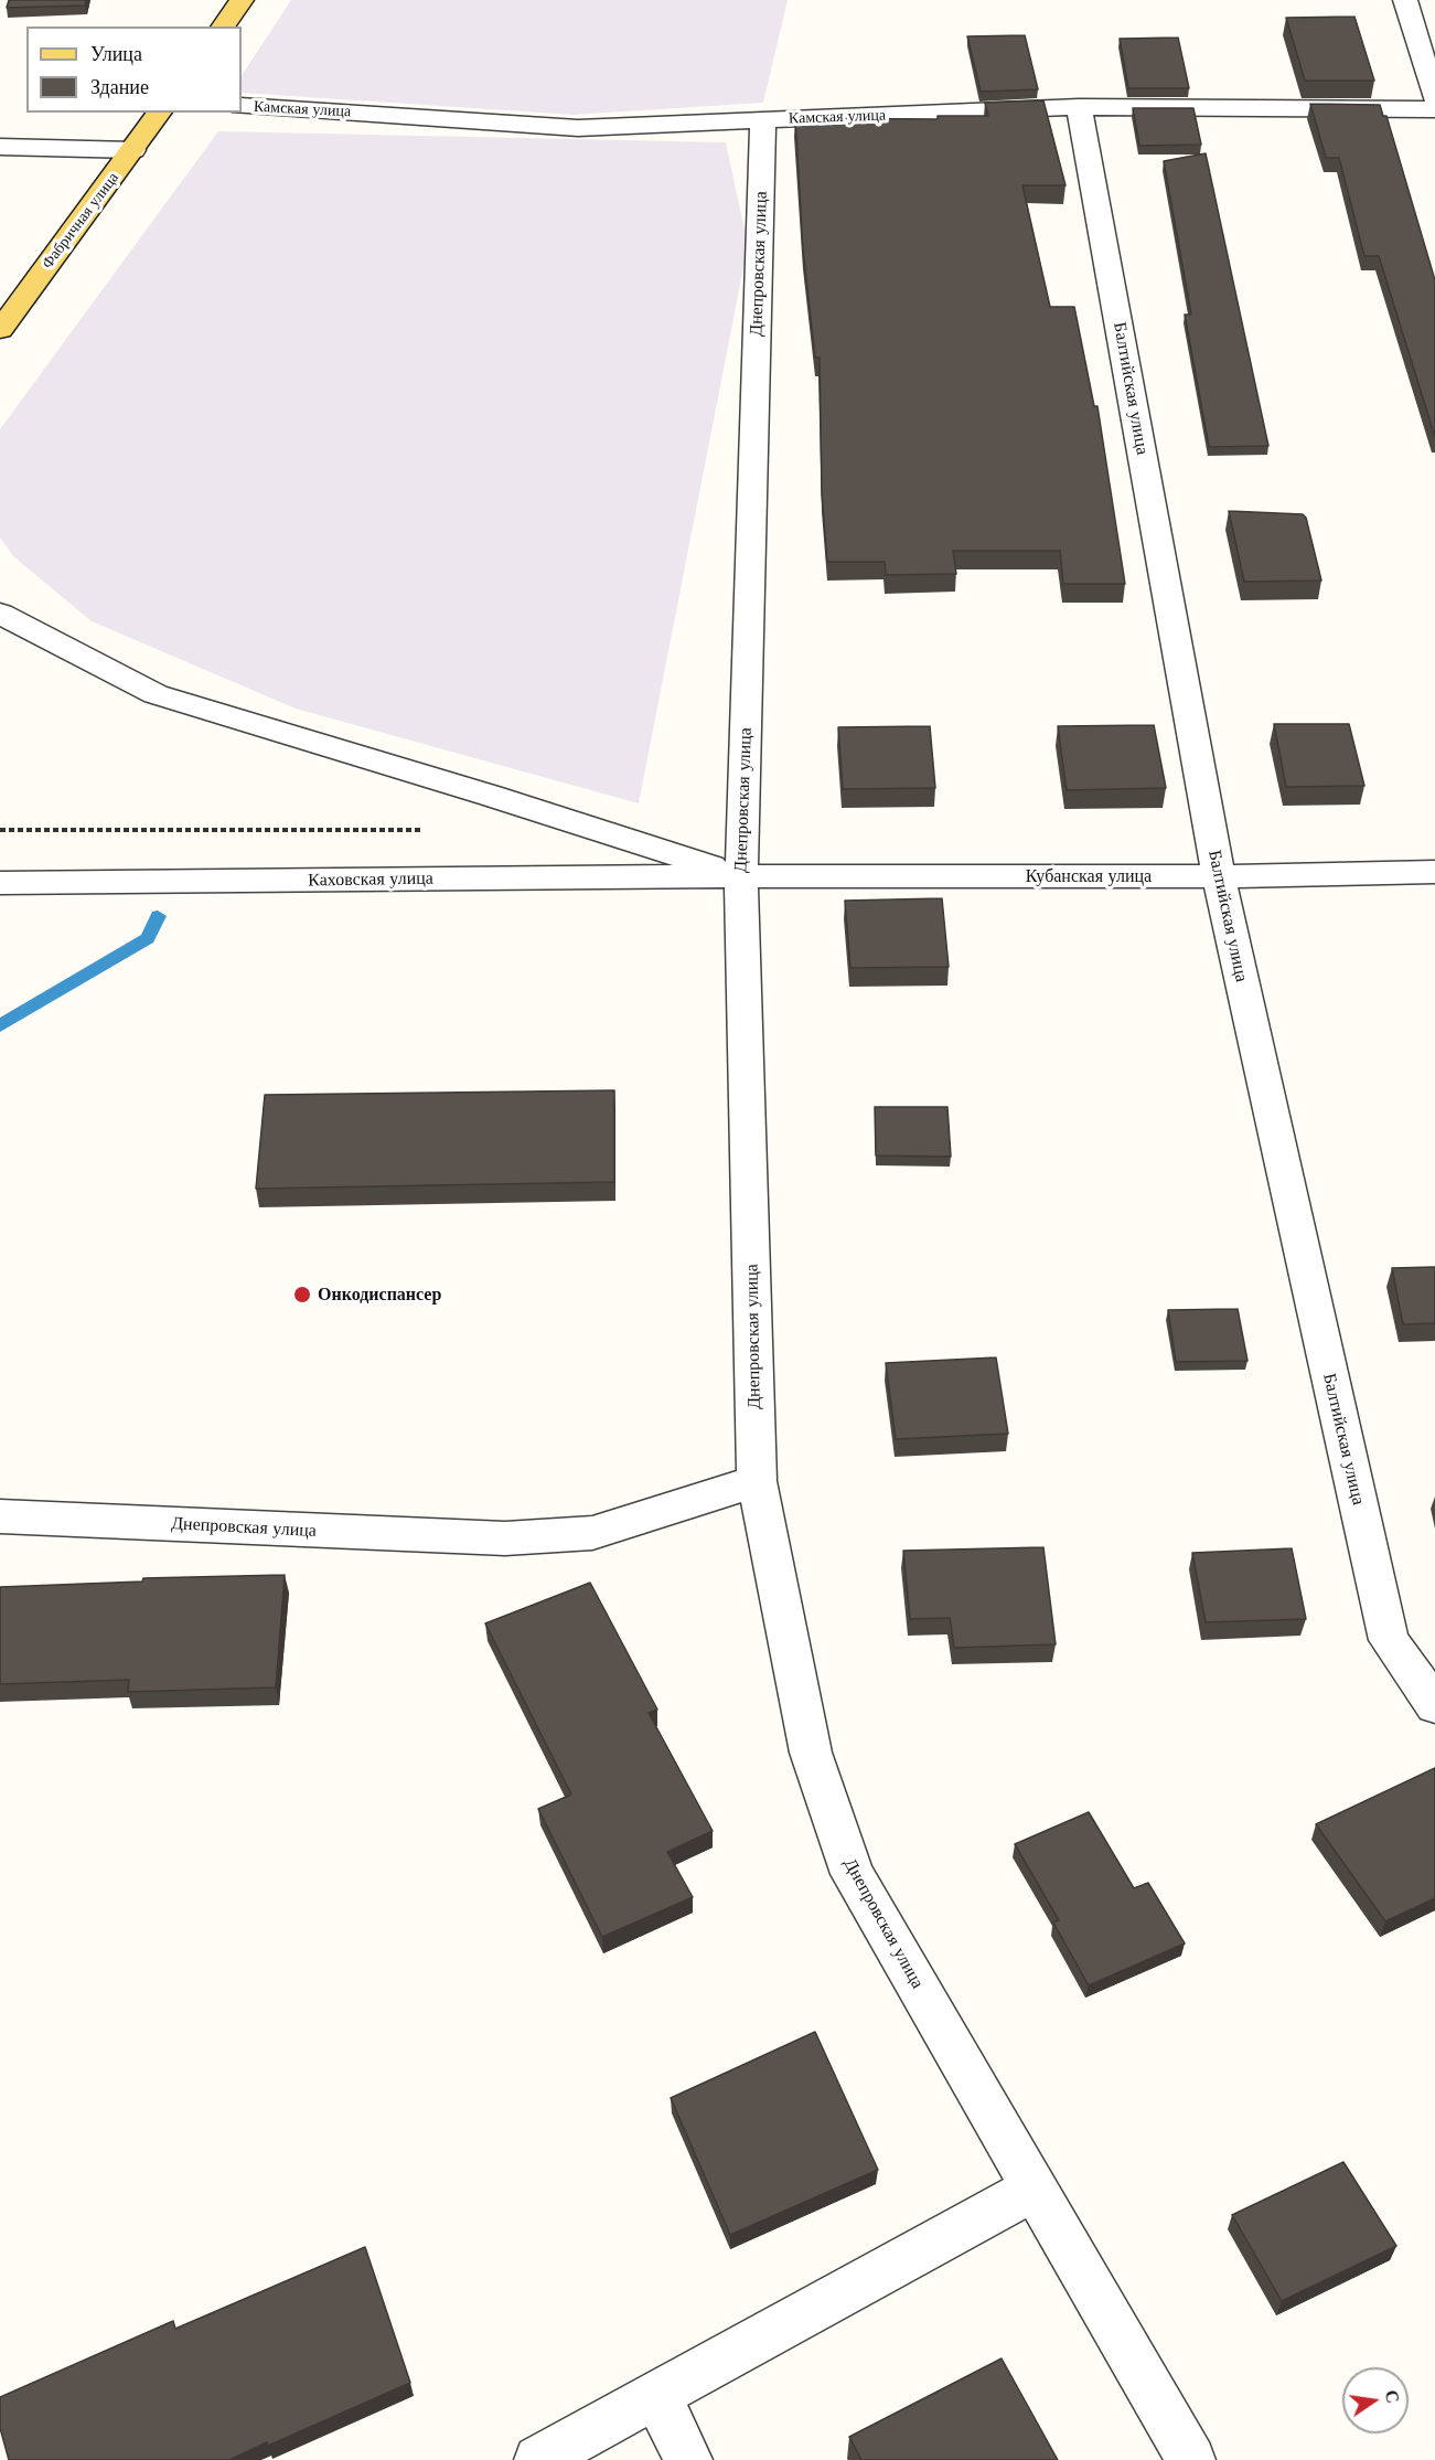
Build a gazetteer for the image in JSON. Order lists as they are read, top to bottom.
{
  "streets": {
    "main road": ["Фабричная улица"],
    "street": [
      "Камская улица",
      "Днепровская улица",
      "Балтийская улица",
      "Кубанская улица",
      "Каховская улица"
    ]
  },
  "crossings": [
    ["Камская улица", "Днепровская улица"],
    ["Камская улица", "Балтийская улица"],
    ["Днепровская улица", "Кубанская улица"],
    ["Днепровская улица", "Каховская улица"],
    ["Балтийская улица", "Кубанская улица"],
    ["Кубанская улица", "Каховская улица"]
  ],
  "places": ["Онкодиспансер"],
  "legend": ["Улица", "Здание"],
  "north": "right"
}
